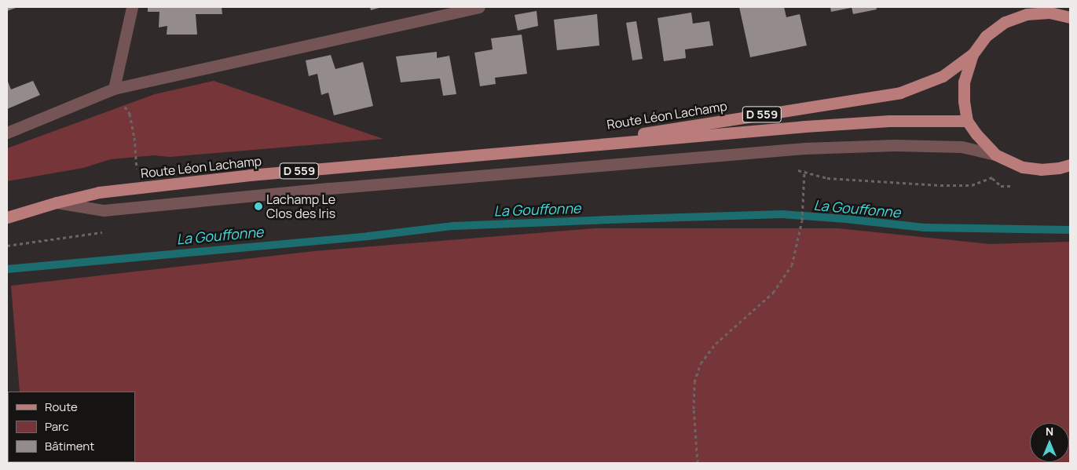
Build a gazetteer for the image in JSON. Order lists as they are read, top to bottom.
{
  "streets": {
    "main road": ["D 559", "Route Léon Lachamp"]
  },
  "water": ["La Gouffonne"],
  "places": ["Lachamp Le Clos des Iris"],
  "legend": ["Route", "Parc", "Bâtiment"],
  "north": "top"
}
